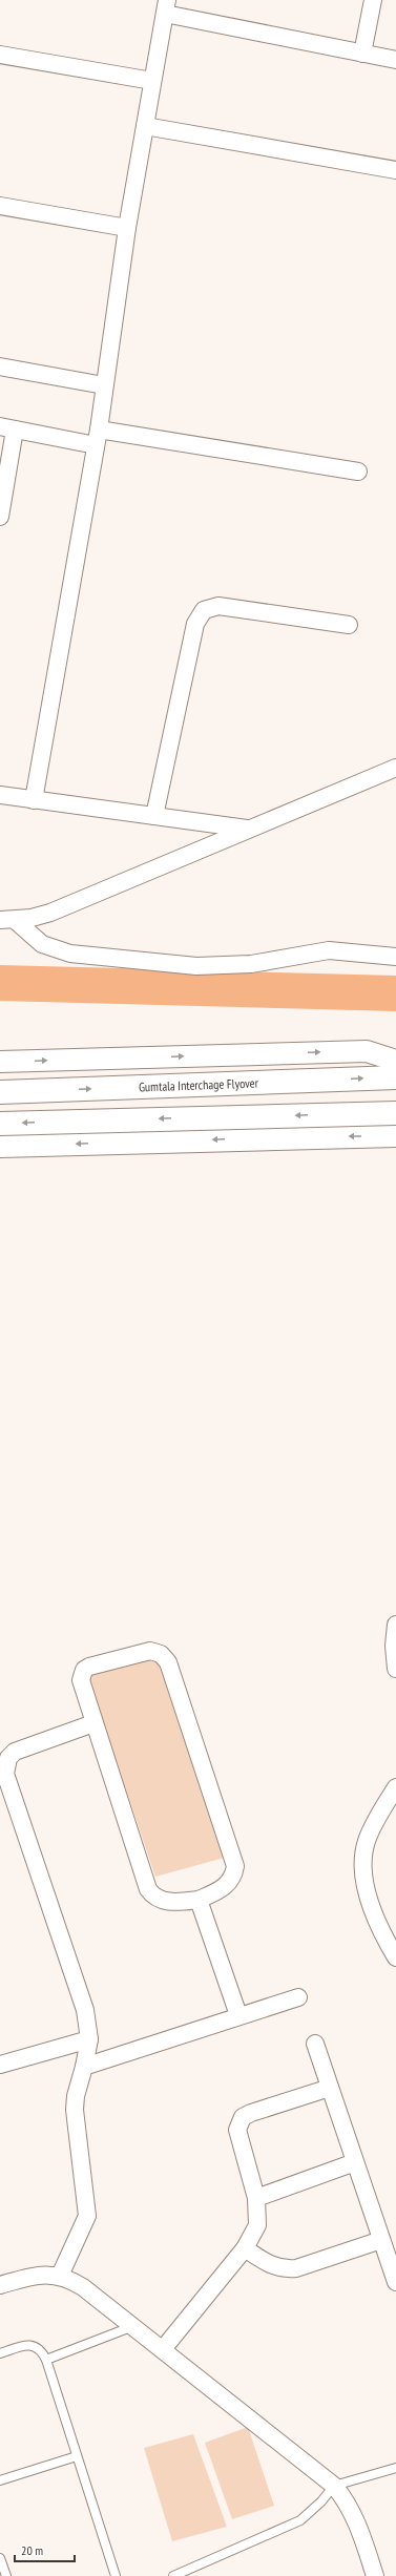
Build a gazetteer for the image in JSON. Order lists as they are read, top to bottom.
{
  "streets": {
    "highway": ["Gumtala Interchage Flyover"]
  },
  "scale_bar": "20 m"
}
